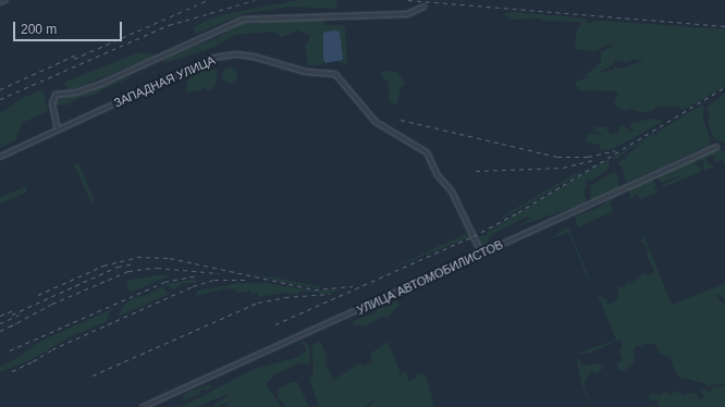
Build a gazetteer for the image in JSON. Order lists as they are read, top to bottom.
{
  "streets": {
    "street": ["ЗАПАДНАЯ УЛИЦА", "УЛИЦА АВТОМОБИЛИСТОВ"]
  },
  "crossings": [
    ["ЗАПАДНАЯ УЛИЦА", "УЛИЦА АВТОМОБИЛИСТОВ"]
  ],
  "scale_bar": "200 m"
}
